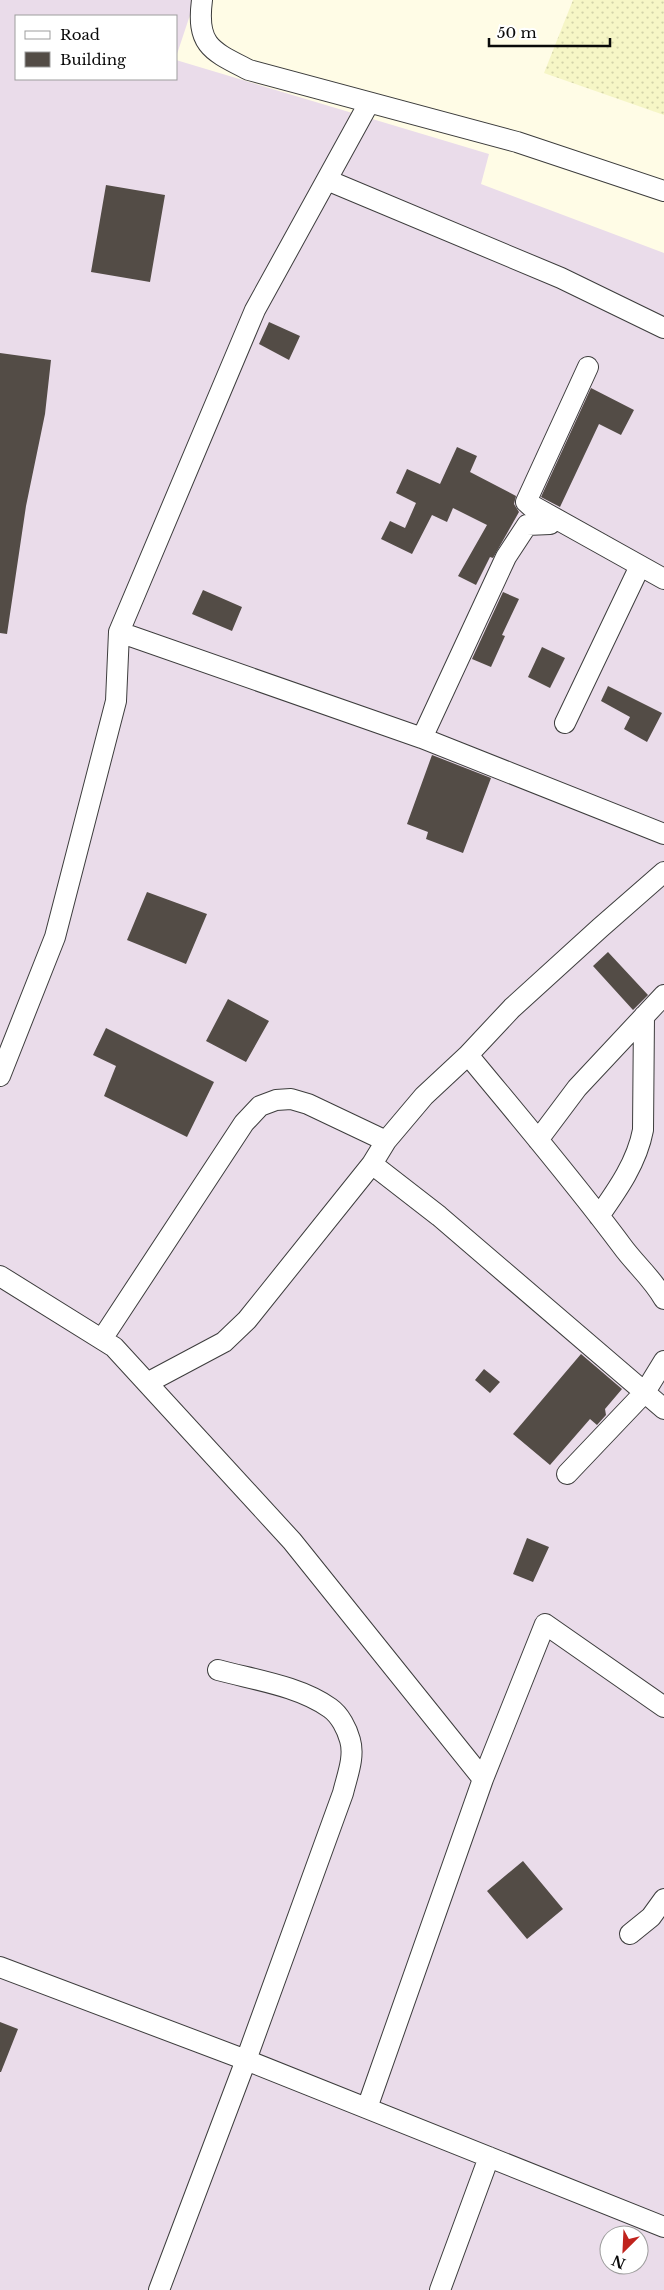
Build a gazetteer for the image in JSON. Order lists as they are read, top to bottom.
{
  "legend": ["Road", "Building"],
  "scale_bar": "50 m",
  "north": "bottom left"
}
